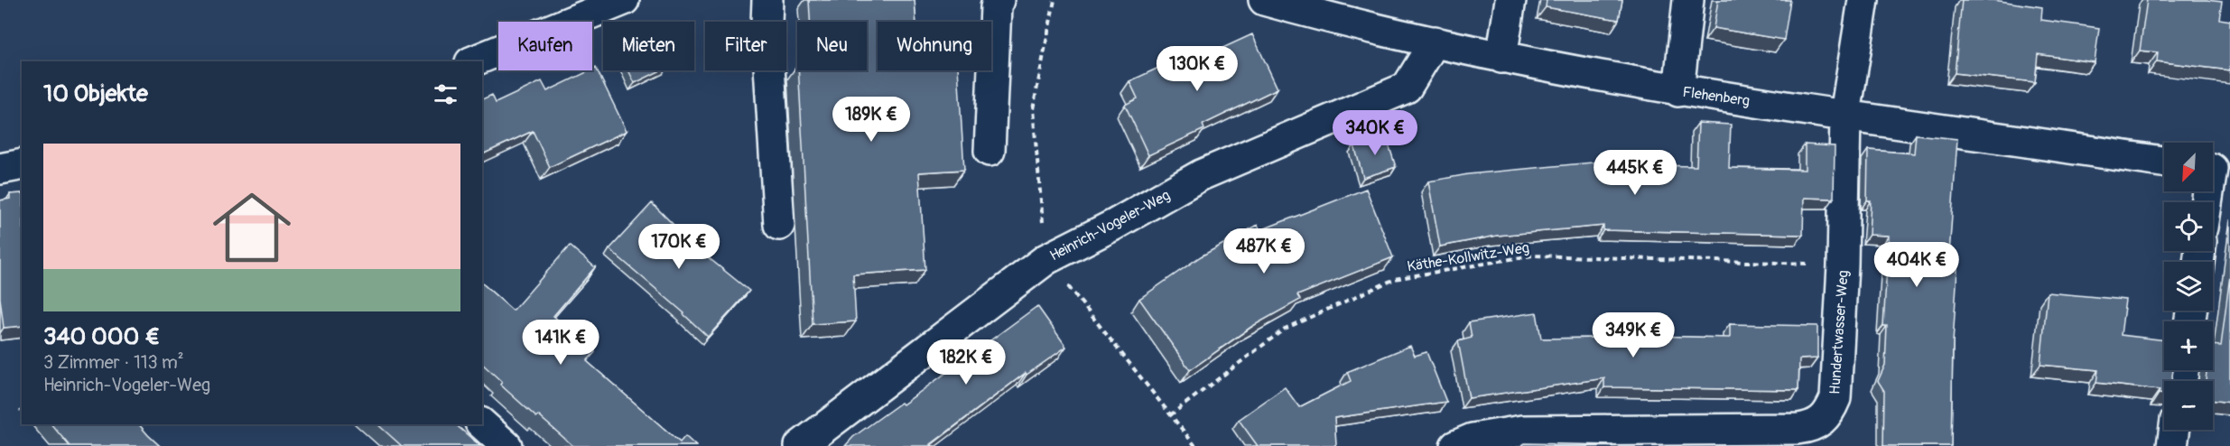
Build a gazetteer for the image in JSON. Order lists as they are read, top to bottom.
{
  "streets": {
    "street": ["Flehenberg", "Heinrich-Vogeler-Weg", "Hundertwasser-Weg"],
    "path": ["Käthe-Kollwitz-Weg"]
  },
  "crossings": [
    ["Flehenberg", "Heinrich-Vogeler-Weg"],
    ["Flehenberg", "Hundertwasser-Weg"],
    ["Käthe-Kollwitz-Weg", "Hundertwasser-Weg"]
  ],
  "north": "bottom left",
  "page": {
    "chip": [
      "Kaufen",
      "Mieten",
      "Filter",
      "Neu",
      "Wohnung"
    ],
    "price": [
      "130K €",
      "189K €",
      "340K €",
      "445K €",
      "170K €",
      "487K €",
      "404K €",
      "349K €",
      "141K €",
      "182K €"
    ],
    "heading": "10 Objekte",
    "list": [
      {
        "name": "340 000 €",
        "note": "3 Zimmer · 113 m² · Heinrich-Vogeler-Weg"
      }
    ],
    "map_buttons": ["+", "−"]
  }
}
